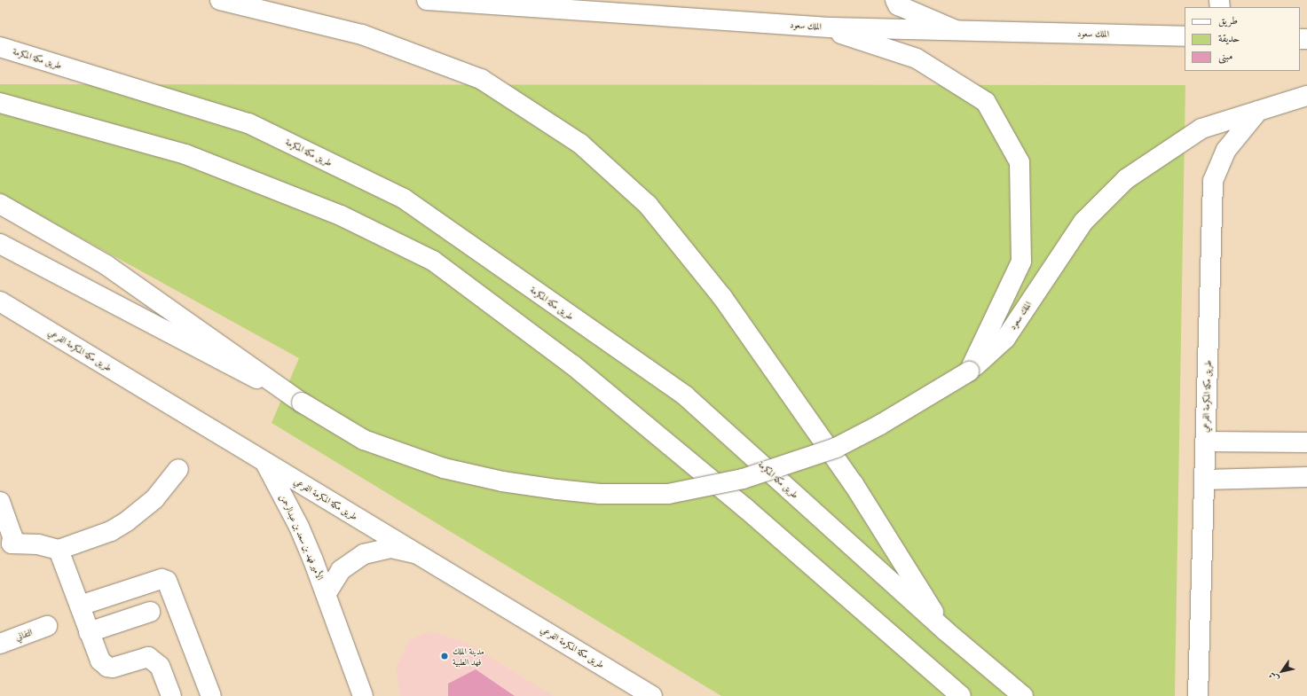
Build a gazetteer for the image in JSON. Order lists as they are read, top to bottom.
{
  "streets": {
    "main road": [
      "الملك سعود",
      "طريق مكة المكرمة",
      "طريق مكة المكرمة الفرعي",
      "الأمير فهد بن سعد بن عبدالرحمن",
      "التفاني"
    ]
  },
  "crossings": [
    ["الملك سعود", "طريق مكة المكرمة الفرعي"],
    ["طريق مكة المكرمة الفرعي", "الأمير فهد بن سعد بن عبدالرحمن"]
  ],
  "places": ["مدينة الملك فهد الطبية"],
  "legend": ["طريق", "حديقة", "مبنى"],
  "north": "bottom left"
}
